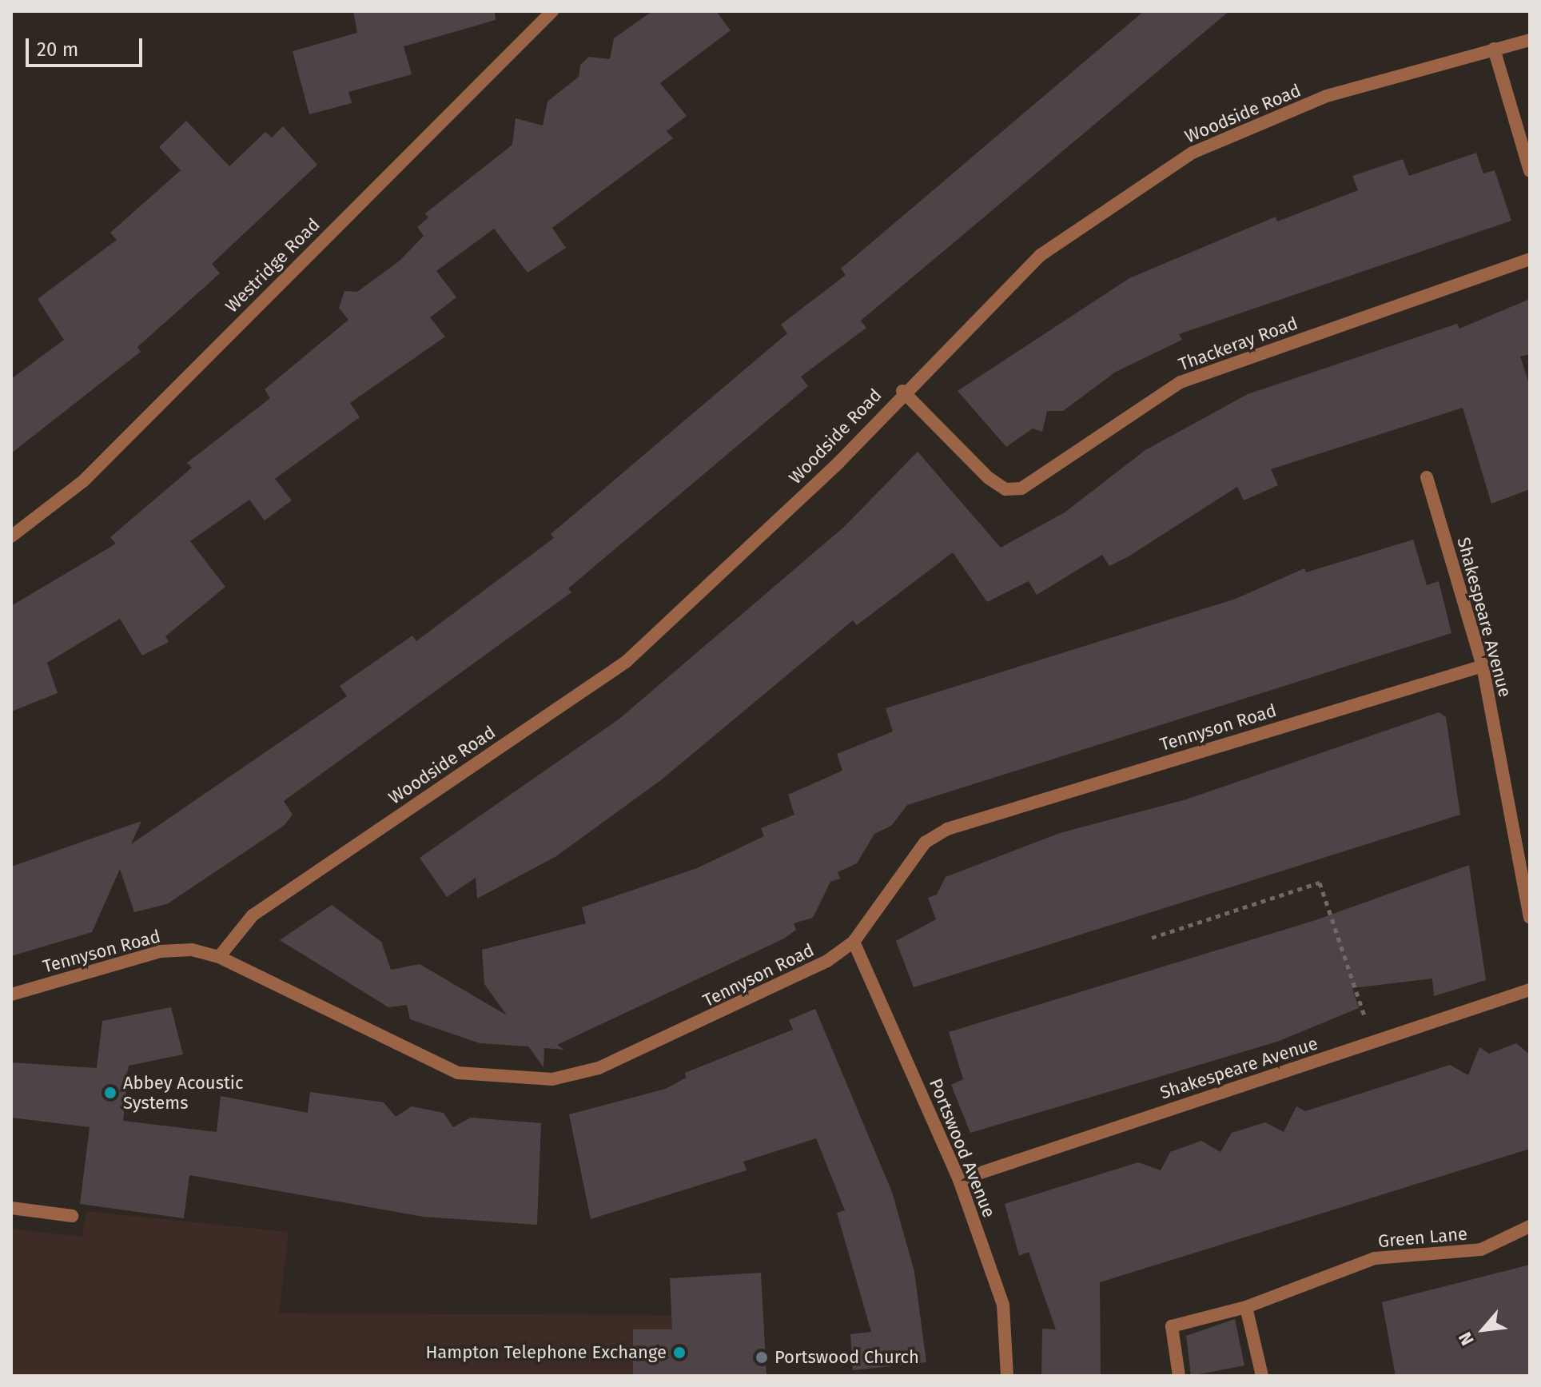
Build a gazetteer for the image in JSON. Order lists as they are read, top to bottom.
{
  "streets": {
    "street": [
      "Woodside Road",
      "Westridge Road",
      "Thackeray Road",
      "Shakespeare Avenue",
      "Tennyson Road",
      "Portswood Avenue",
      "Green Lane"
    ]
  },
  "crossings": [
    ["Woodside Road", "Thackeray Road"],
    ["Woodside Road", "Tennyson Road"],
    ["Shakespeare Avenue", "Tennyson Road"],
    ["Shakespeare Avenue", "Portswood Avenue"],
    ["Tennyson Road", "Portswood Avenue"]
  ],
  "places": ["Abbey Acoustic Systems", "Hampton Telephone Exchange", "Portswood Church"],
  "scale_bar": "20 m",
  "north": "bottom left"
}
